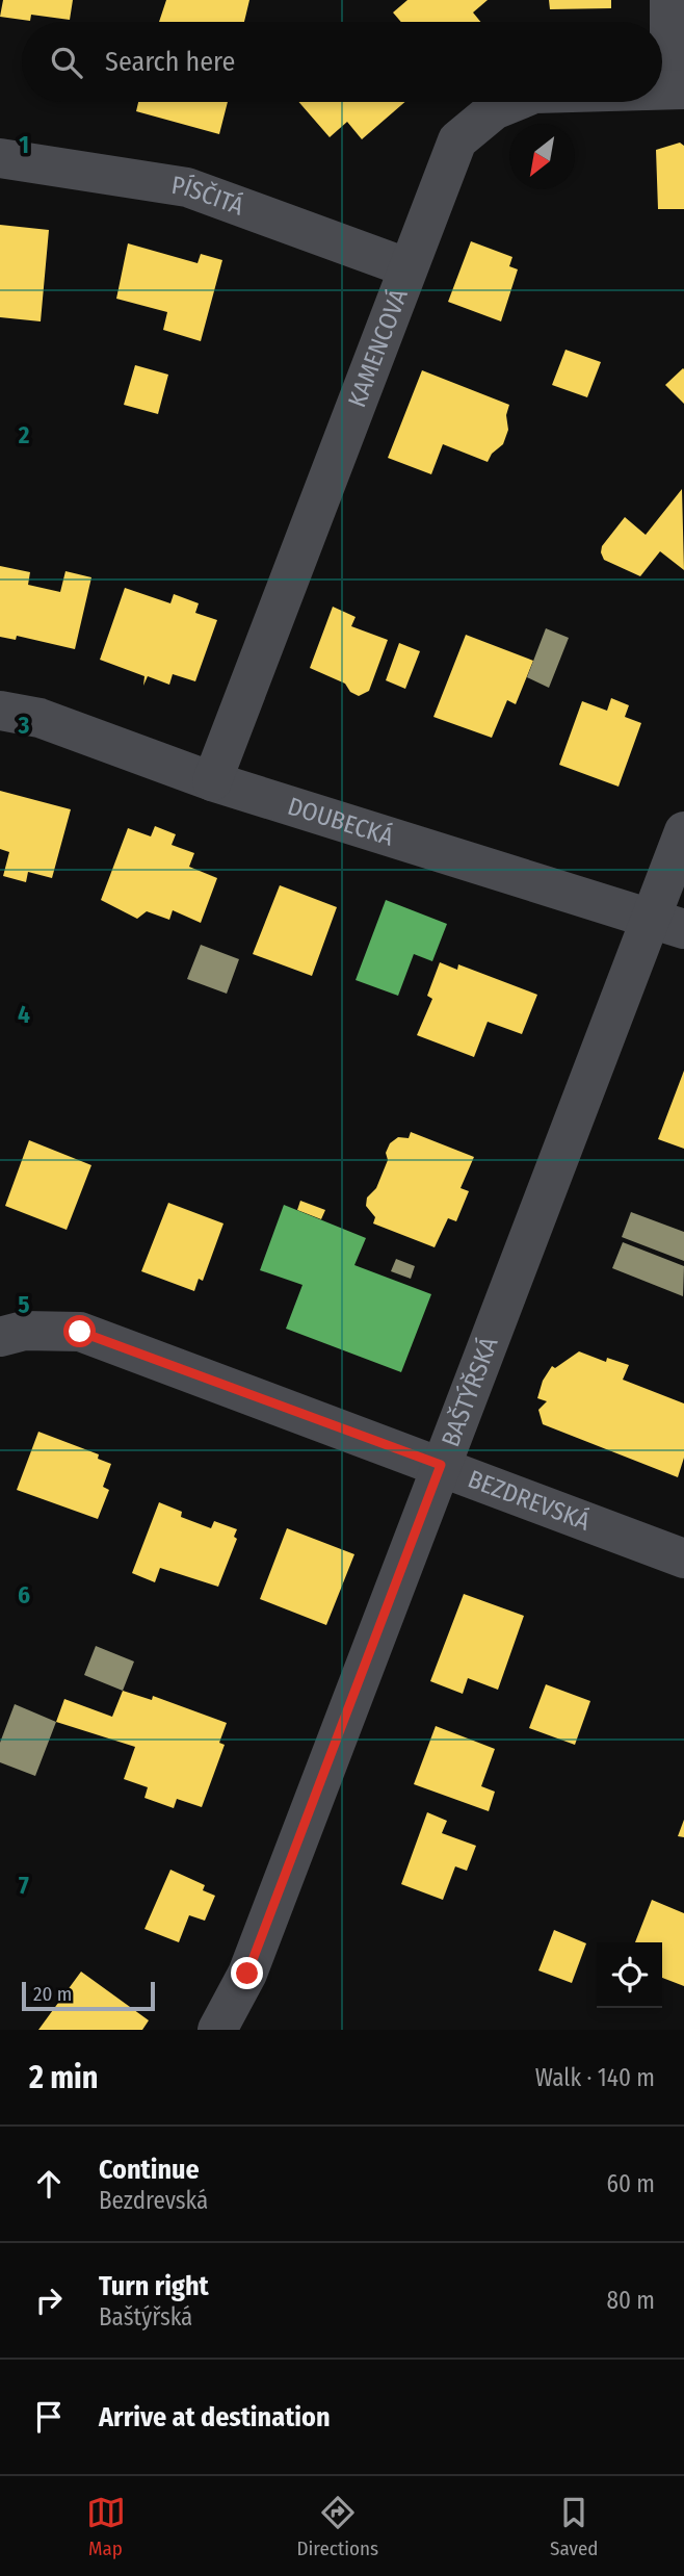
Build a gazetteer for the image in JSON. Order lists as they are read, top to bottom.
{
  "streets": {
    "street": [
      "PÍSČITÁ",
      "KAMENCOVÁ",
      "DOUBECKÁ",
      "BAŠTÝŘSKÁ",
      "BEZDREVSKÁ"
    ]
  },
  "crossings": [
    ["PÍSČITÁ", "KAMENCOVÁ"],
    ["KAMENCOVÁ", "DOUBECKÁ"],
    ["DOUBECKÁ", "BAŠTÝŘSKÁ"],
    ["BAŠTÝŘSKÁ", "BEZDREVSKÁ"]
  ],
  "scale_bar": "20 m",
  "north": "bottom left",
  "page": {
    "search": "Search here",
    "scale": "20 m",
    "heading": ["2 min", "Walk · 140 m"],
    "list": [
      ["Continue", "Bezdrevská", "60 m"],
      ["Turn right", "Baštýřská", "80 m"],
      "Arrive at destination"
    ],
    "nav": ["Map", "Directions", "Saved"]
  },
  "grid": {
    "rows": [
      "1",
      "2",
      "3",
      "4",
      "5",
      "6",
      "7"
    ]
  }
}
